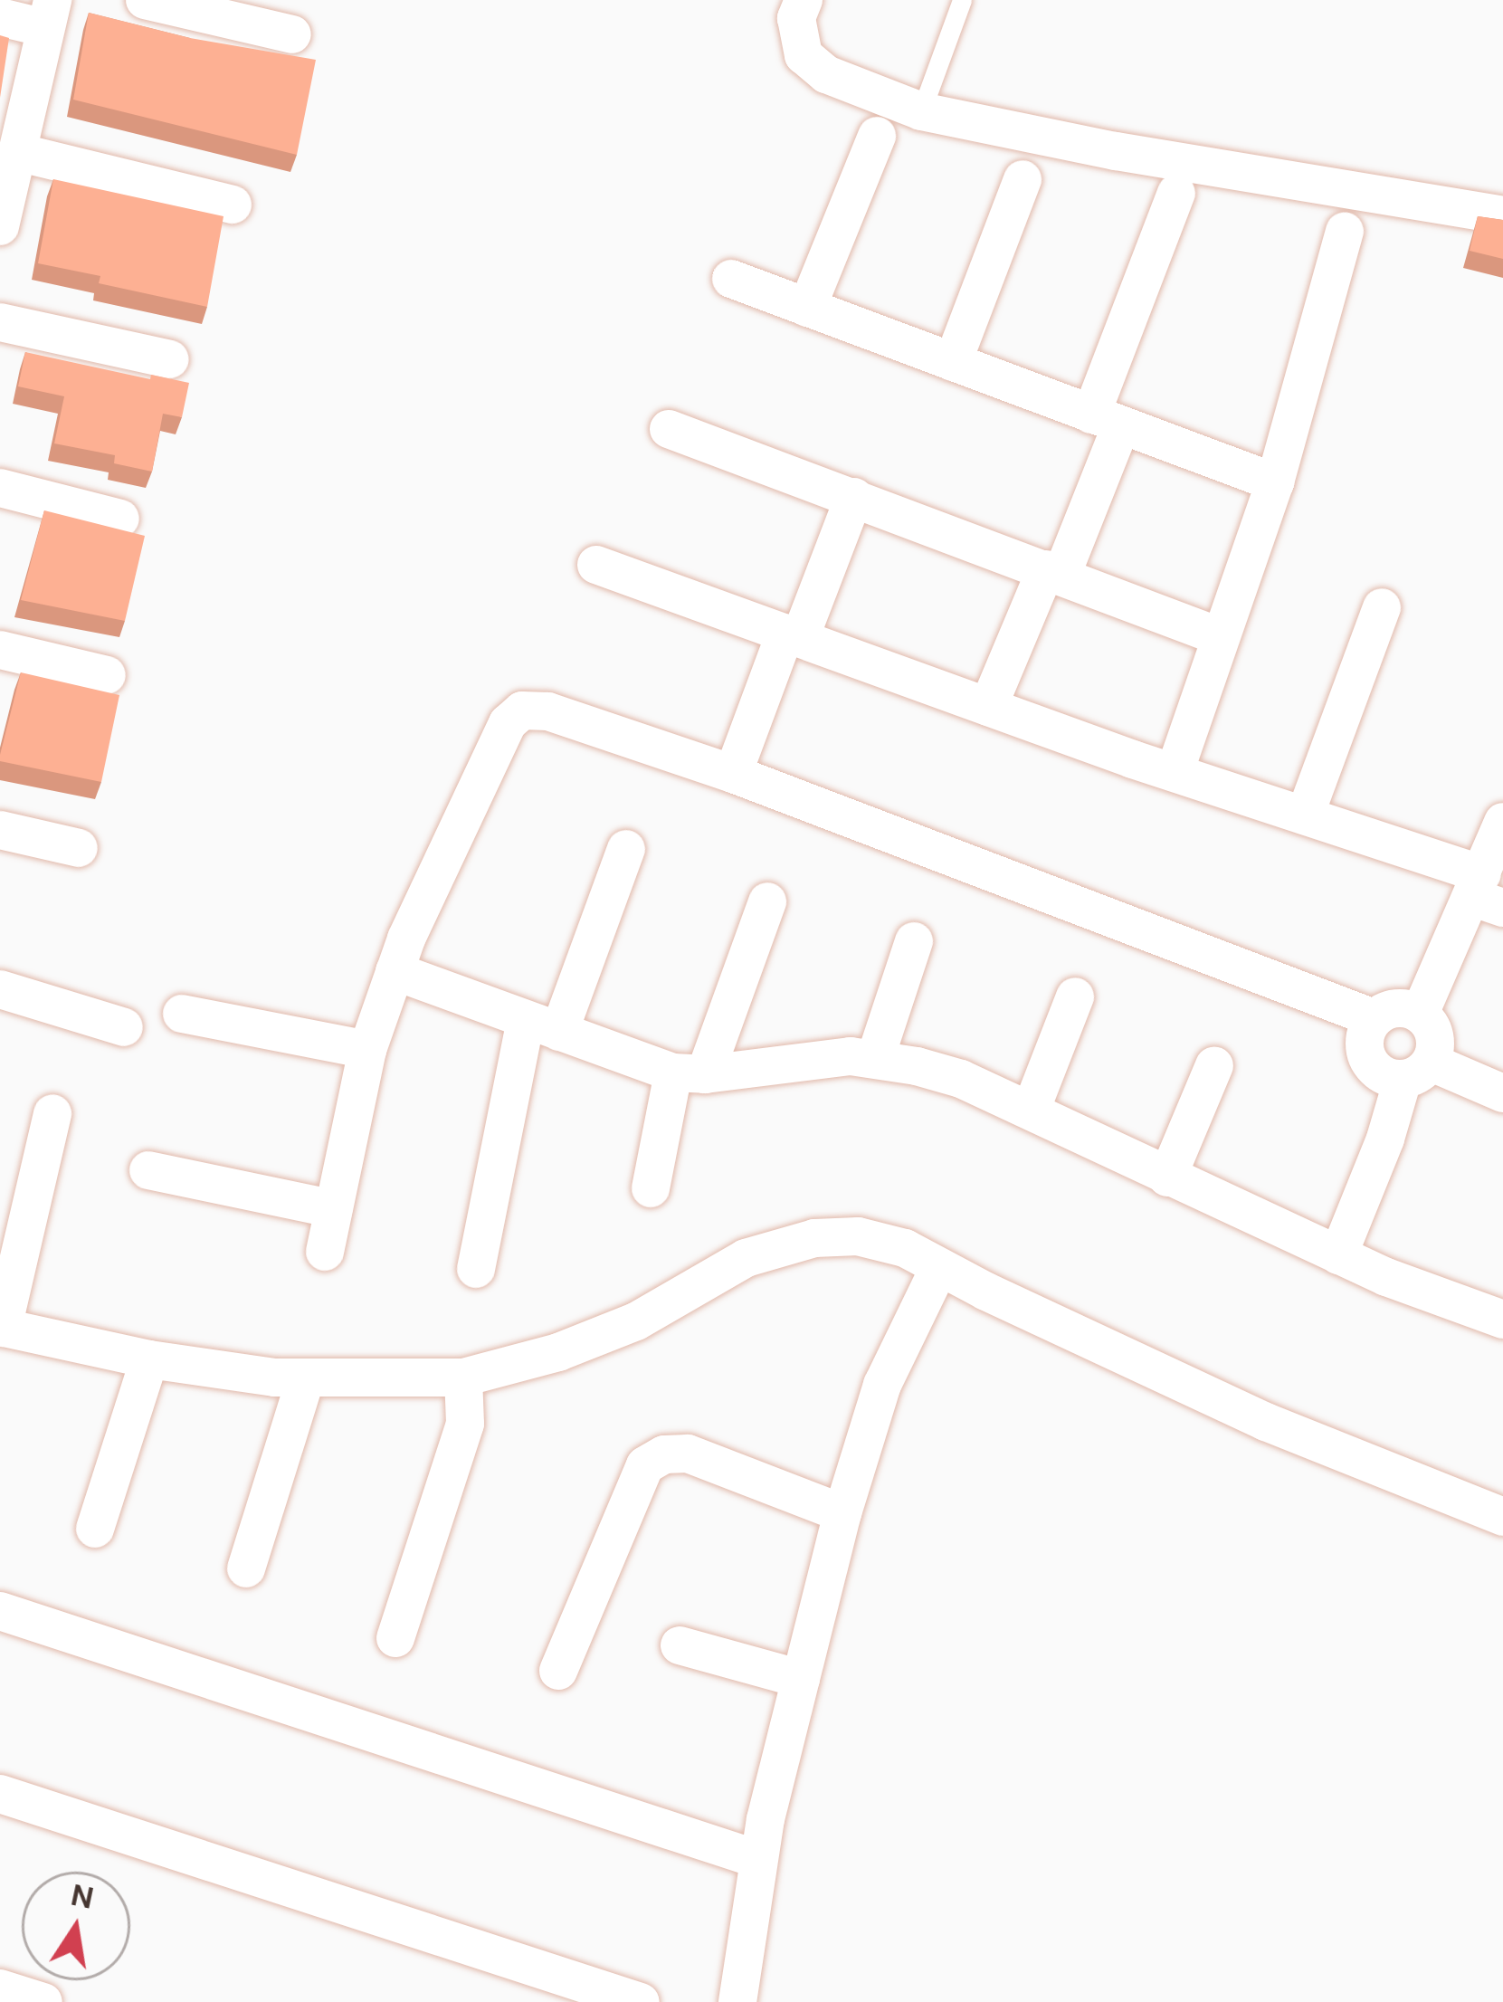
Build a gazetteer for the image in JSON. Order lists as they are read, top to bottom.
{
  "north": "top"
}
